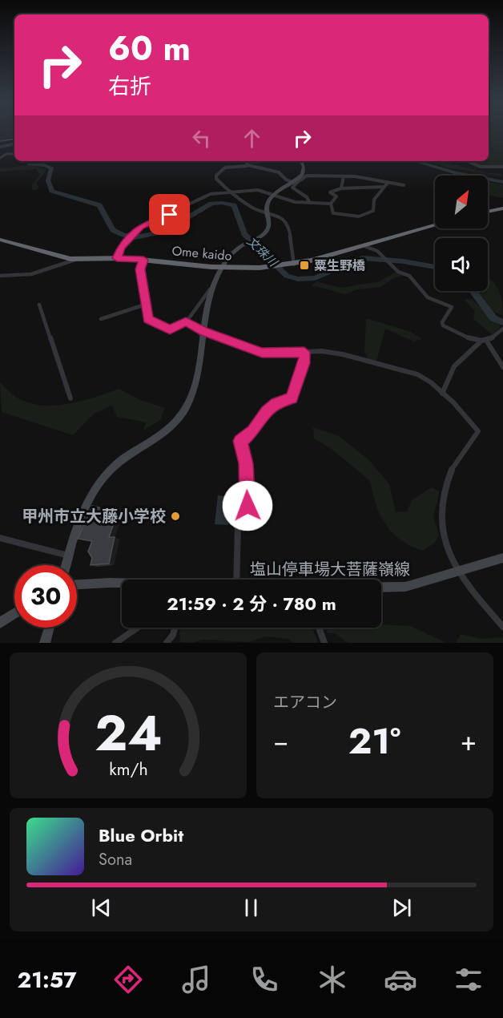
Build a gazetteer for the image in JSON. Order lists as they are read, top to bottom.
{
  "streets": {
    "highway": ["Ome kaido"],
    "street": ["塩山停車場大菩薩嶺線"]
  },
  "water": ["文珠川"],
  "places": {
    "transit": ["粟生野橋"],
    "other": ["甲州市立大藤小学校"]
  },
  "north": "top right",
  "page": {
    "turn": ["60 m", "右折"],
    "limit": "30",
    "trip": "21:59 · 2 分 · 780 m",
    "tile": "エアコン",
    "heat": ["−", "21°", "+"],
    "song": ["Blue Orbit", "Sona"],
    "tabs": "21:57",
    "gauge": ["24", "km/h"]
  }
}
